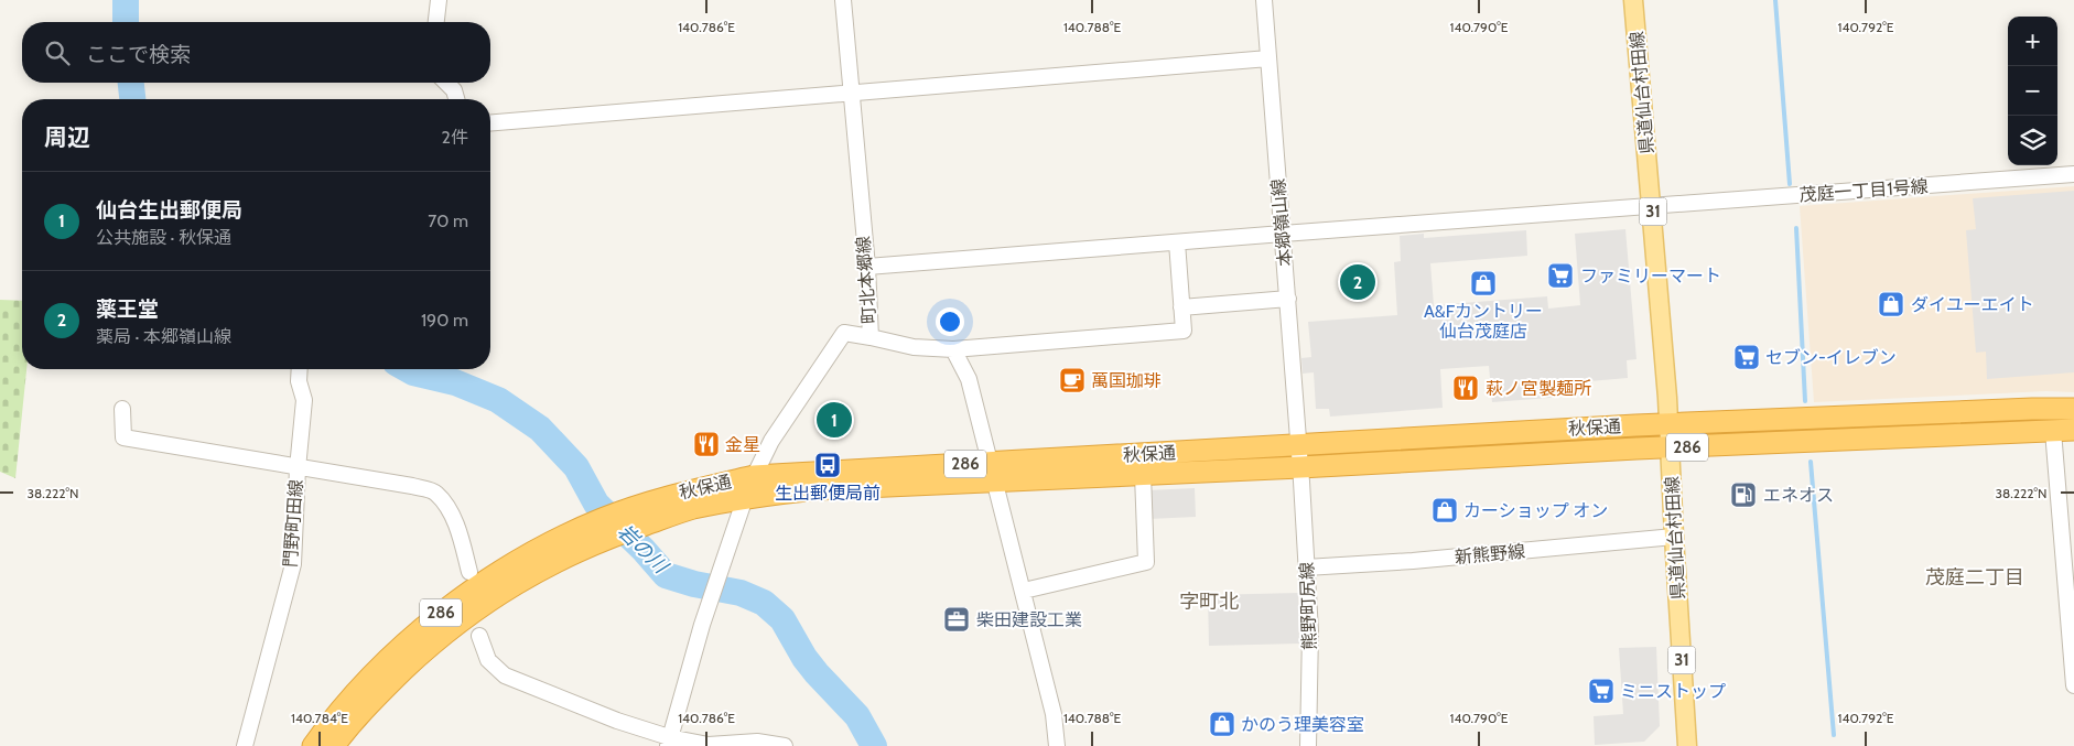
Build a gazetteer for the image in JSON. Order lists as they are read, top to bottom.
{
  "streets": {
    "highway": ["秋保通", "286"],
    "main road": ["県道仙台村田線", "31"],
    "street": [
      "茂庭一丁目1号線",
      "本郷嶺山線",
      "町北本郷線",
      "門野町田線",
      "新熊野線",
      "熊野町尻線"
    ]
  },
  "crossings": [
    ["県道仙台村田線", "茂庭一丁目1号線"],
    ["県道仙台村田線", "秋保通"],
    ["県道仙台村田線", "新熊野線"],
    ["茂庭一丁目1号線", "本郷嶺山線"],
    ["茂庭一丁目1号線", "町北本郷線"],
    ["本郷嶺山線", "秋保通"],
    ["本郷嶺山線", "熊野町尻線"],
    ["秋保通", "熊野町尻線"],
    ["新熊野線", "熊野町尻線"]
  ],
  "districts": ["茂庭二丁目", "字町北"],
  "water": ["岩の川"],
  "places": {
    "supermarket": ["ファミリーマート", "セブン-イレブン", "ミニストップ"],
    "shop": [
      "A&Fカントリー 仙台茂庭店",
      "ダイユーエイト",
      "カーショップ オン",
      "かのう理美容室"
    ],
    "cafe": ["萬国珈琲"],
    "restaurant": ["萩ノ宮製麺所", "金星"],
    "bus stop": ["生出郵便局前"],
    "fuel station": ["エネオス"],
    "office": ["柴田建設工業"]
  },
  "page": {
    "map_buttons": ["+", "−"],
    "search": "ここで検索",
    "heading": ["周辺", "2件"],
    "list": [
      {
        "mark": "1",
        "name": "仙台生出郵便局",
        "note": "公共施設 · 秋保通",
        "value": "70 m"
      },
      {
        "mark": "2",
        "name": "薬王堂",
        "note": "薬局 · 本郷嶺山線",
        "value": "190 m"
      }
    ],
    "pins": ["2", "1"]
  },
  "coordinates": [
    "140.786°E",
    "140.788°E",
    "140.790°E",
    "140.792°E",
    "38.222°N",
    "140.784°E"
  ]
}
